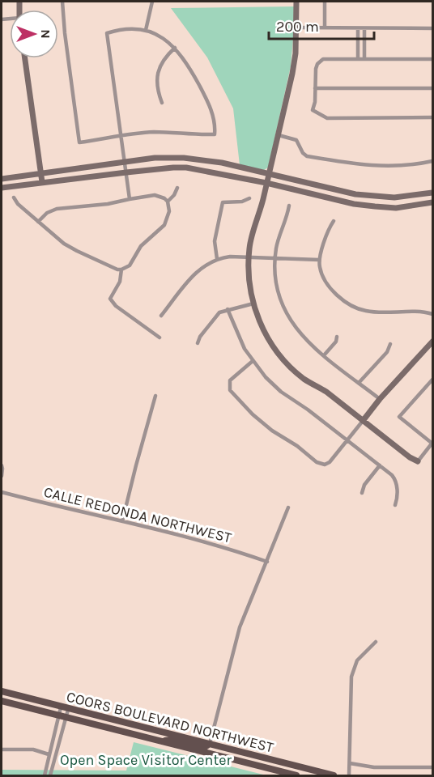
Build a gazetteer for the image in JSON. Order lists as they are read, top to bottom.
{
  "streets": {
    "main road": ["COORS BOULEVARD NORTHWEST"],
    "street": ["CALLE REDONDA NORTHWEST"]
  },
  "parks": ["Open Space Visitor Center"],
  "scale_bar": "200 m",
  "north": "right"
}
